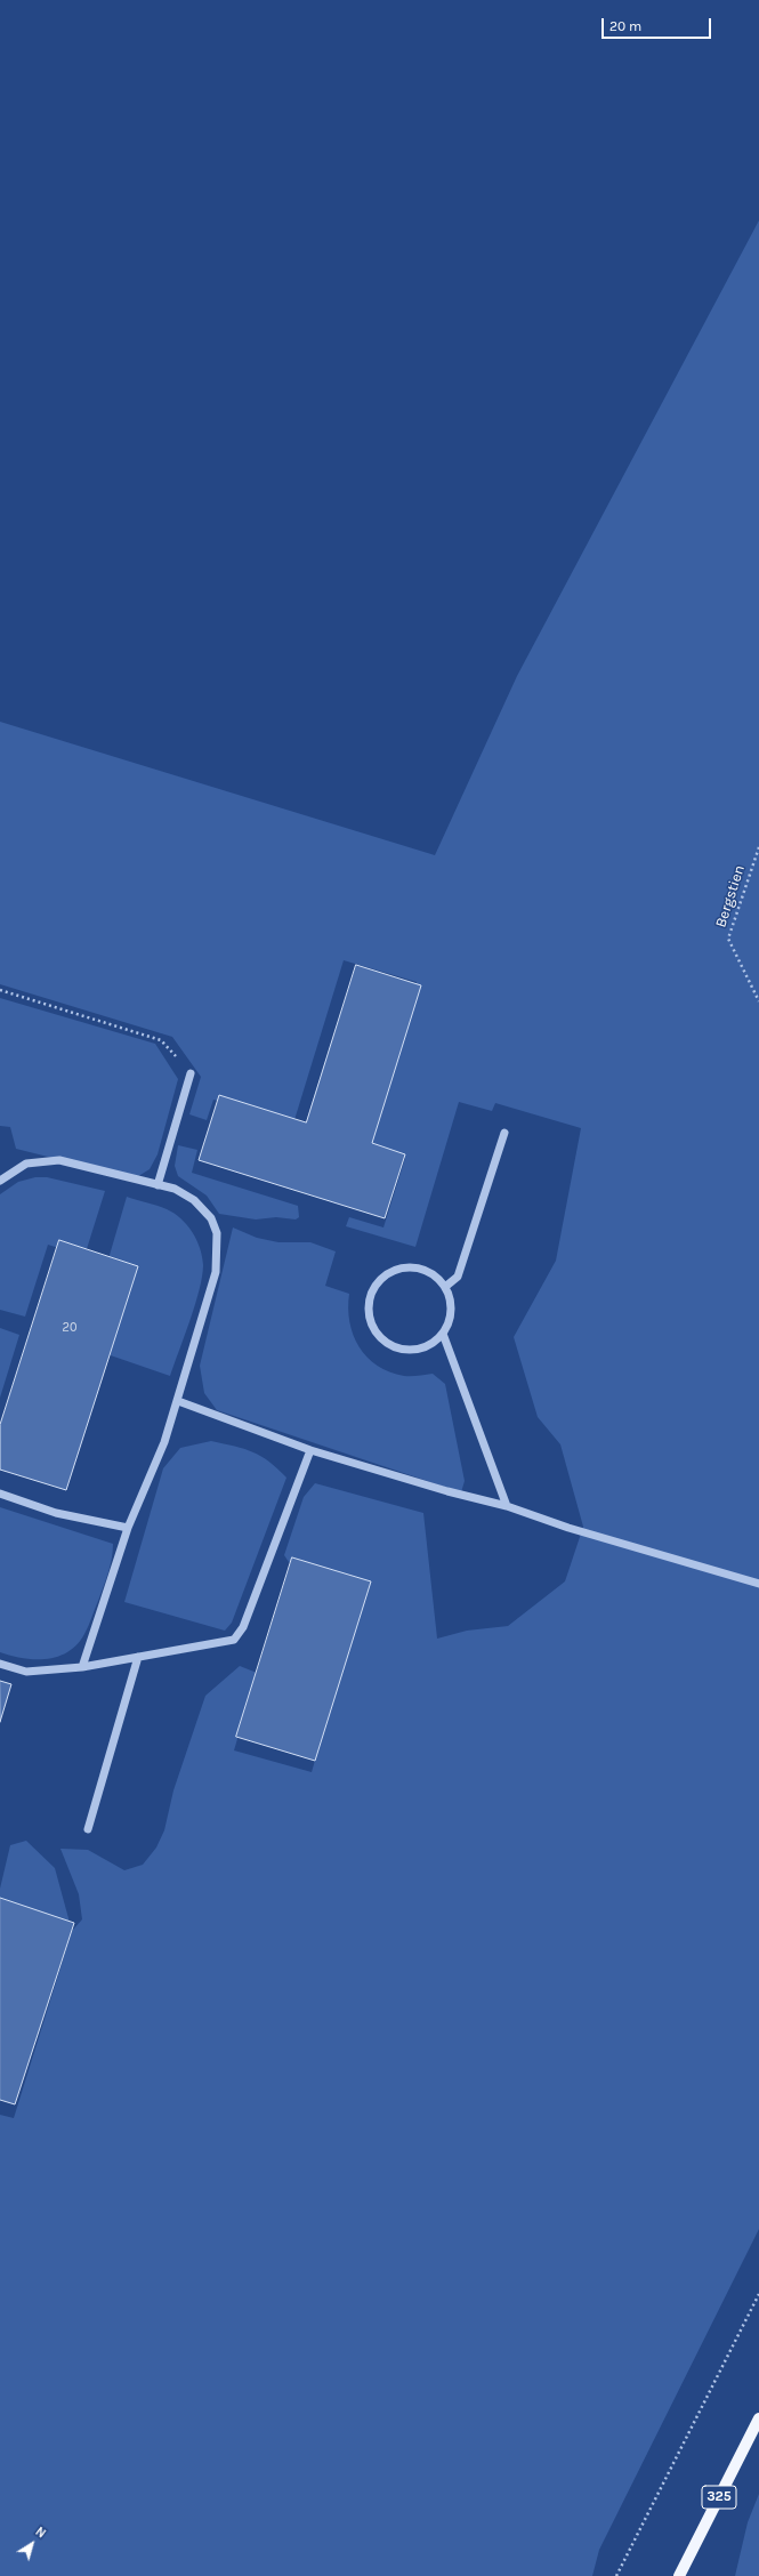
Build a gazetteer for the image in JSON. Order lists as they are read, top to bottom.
{
  "streets": {
    "main road": ["325"],
    "path": ["Bergstien"]
  },
  "house_numbers": ["20"],
  "scale_bar": "20 m",
  "north": "top right"
}
